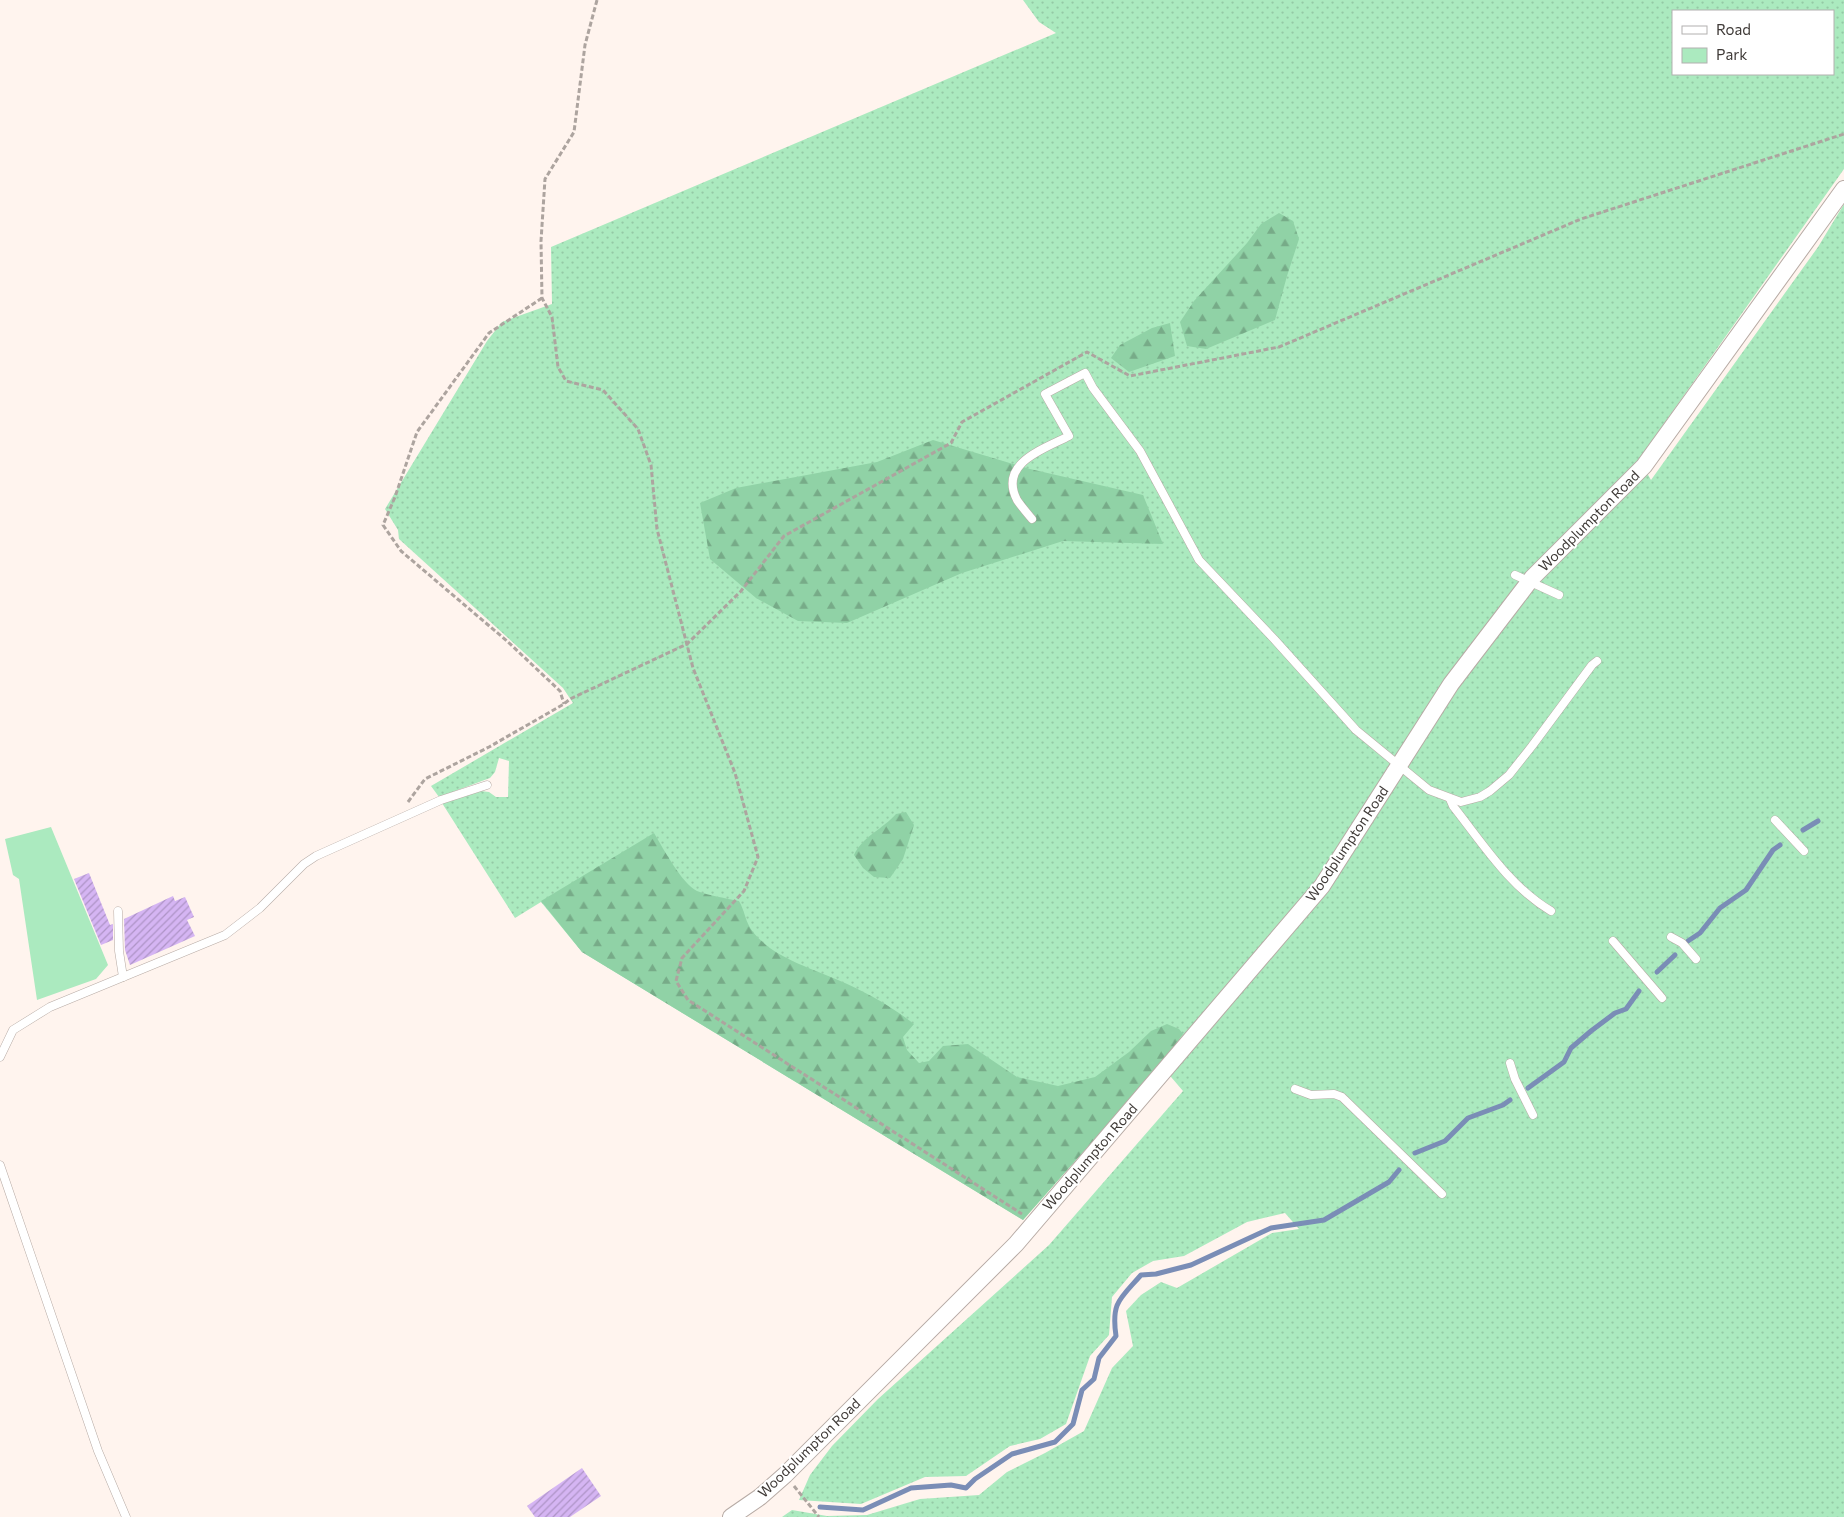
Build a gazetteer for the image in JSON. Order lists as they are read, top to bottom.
{
  "streets": {
    "street": ["Woodplumpton Road"]
  },
  "legend": ["Road", "Park"]
}
